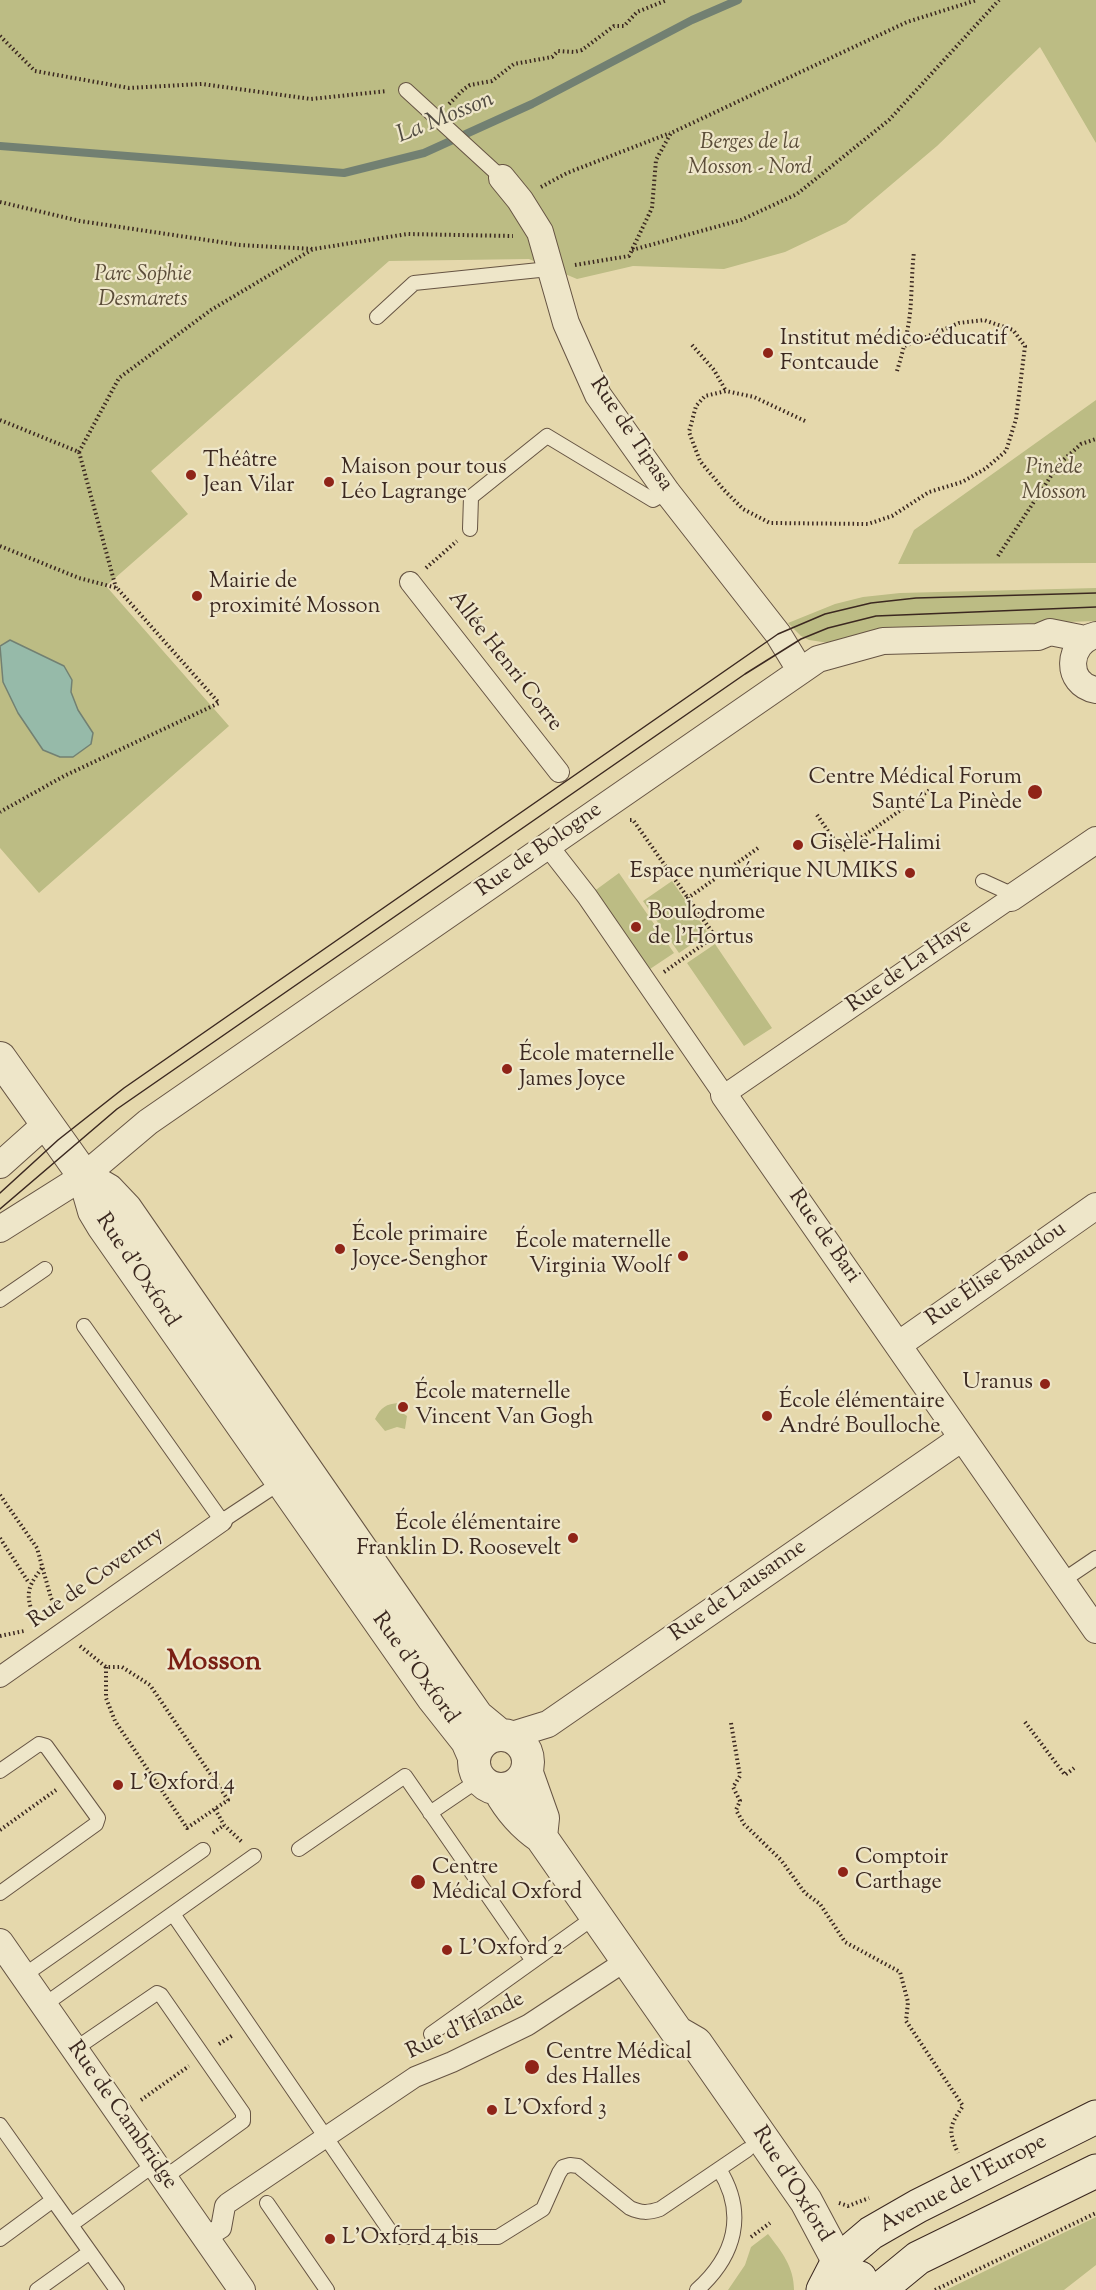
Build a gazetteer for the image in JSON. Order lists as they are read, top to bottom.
{
  "streets": {
    "main road": ["Avenue de l'Europe"],
    "street": [
      "Rue de Tipasa",
      "Allée Henri Corre",
      "Rue de Bologne",
      "Rue de La Haye",
      "Rue de Bari",
      "Rue d'Oxford",
      "Rue Élise Baudou",
      "Rue de Coventry",
      "Rue de Lausanne",
      "Rue d'Irlande",
      "Rue de Cambridge"
    ]
  },
  "crossings": [
    ["Rue de Tipasa", "Rue de Bologne"],
    ["Rue de Bologne", "Rue de Bari"],
    ["Rue de Bologne", "Rue d'Oxford"],
    ["Rue de La Haye", "Rue de Bari"],
    ["Rue de Bari", "Rue Élise Baudou"],
    ["Rue de Bari", "Rue de Lausanne"],
    ["Rue d'Oxford", "Rue de Lausanne"],
    ["Rue d'Oxford", "Rue d'Irlande"],
    ["Rue d'Oxford", "Avenue de l'Europe"],
    ["Rue d'Irlande", "Rue de Cambridge"]
  ],
  "districts": ["Mosson"],
  "water": ["La Mosson"],
  "parks": ["Berges de la Mosson - Nord", "Parc Sophie Desmarets", "Pinède Mosson"],
  "places": [
    "Institut médico-éducatif Fontcaude",
    "Théâtre Jean Vilar",
    "Maison pour tous Léo Lagrange",
    "Mairie de proximité Mosson",
    "Centre Médical Forum Santé La Pinède",
    "Gisèle-Halimi",
    "Espace numérique NUMIKS",
    "Boulodrome de l'Hortus",
    "École maternelle James Joyce",
    "École primaire Joyce-Senghor",
    "École maternelle Virginia Woolf",
    "Uranus",
    "École maternelle Vincent Van Gogh",
    "École élémentaire André Boulloche",
    "École élémentaire Franklin D. Roosevelt",
    "L'Oxford 4",
    "Comptoir Carthage",
    "Centre Médical Oxford",
    "L'Oxford 2",
    "Centre Médical des Halles",
    "L'Oxford 3",
    "L'Oxford 4 bis"
  ]
}
